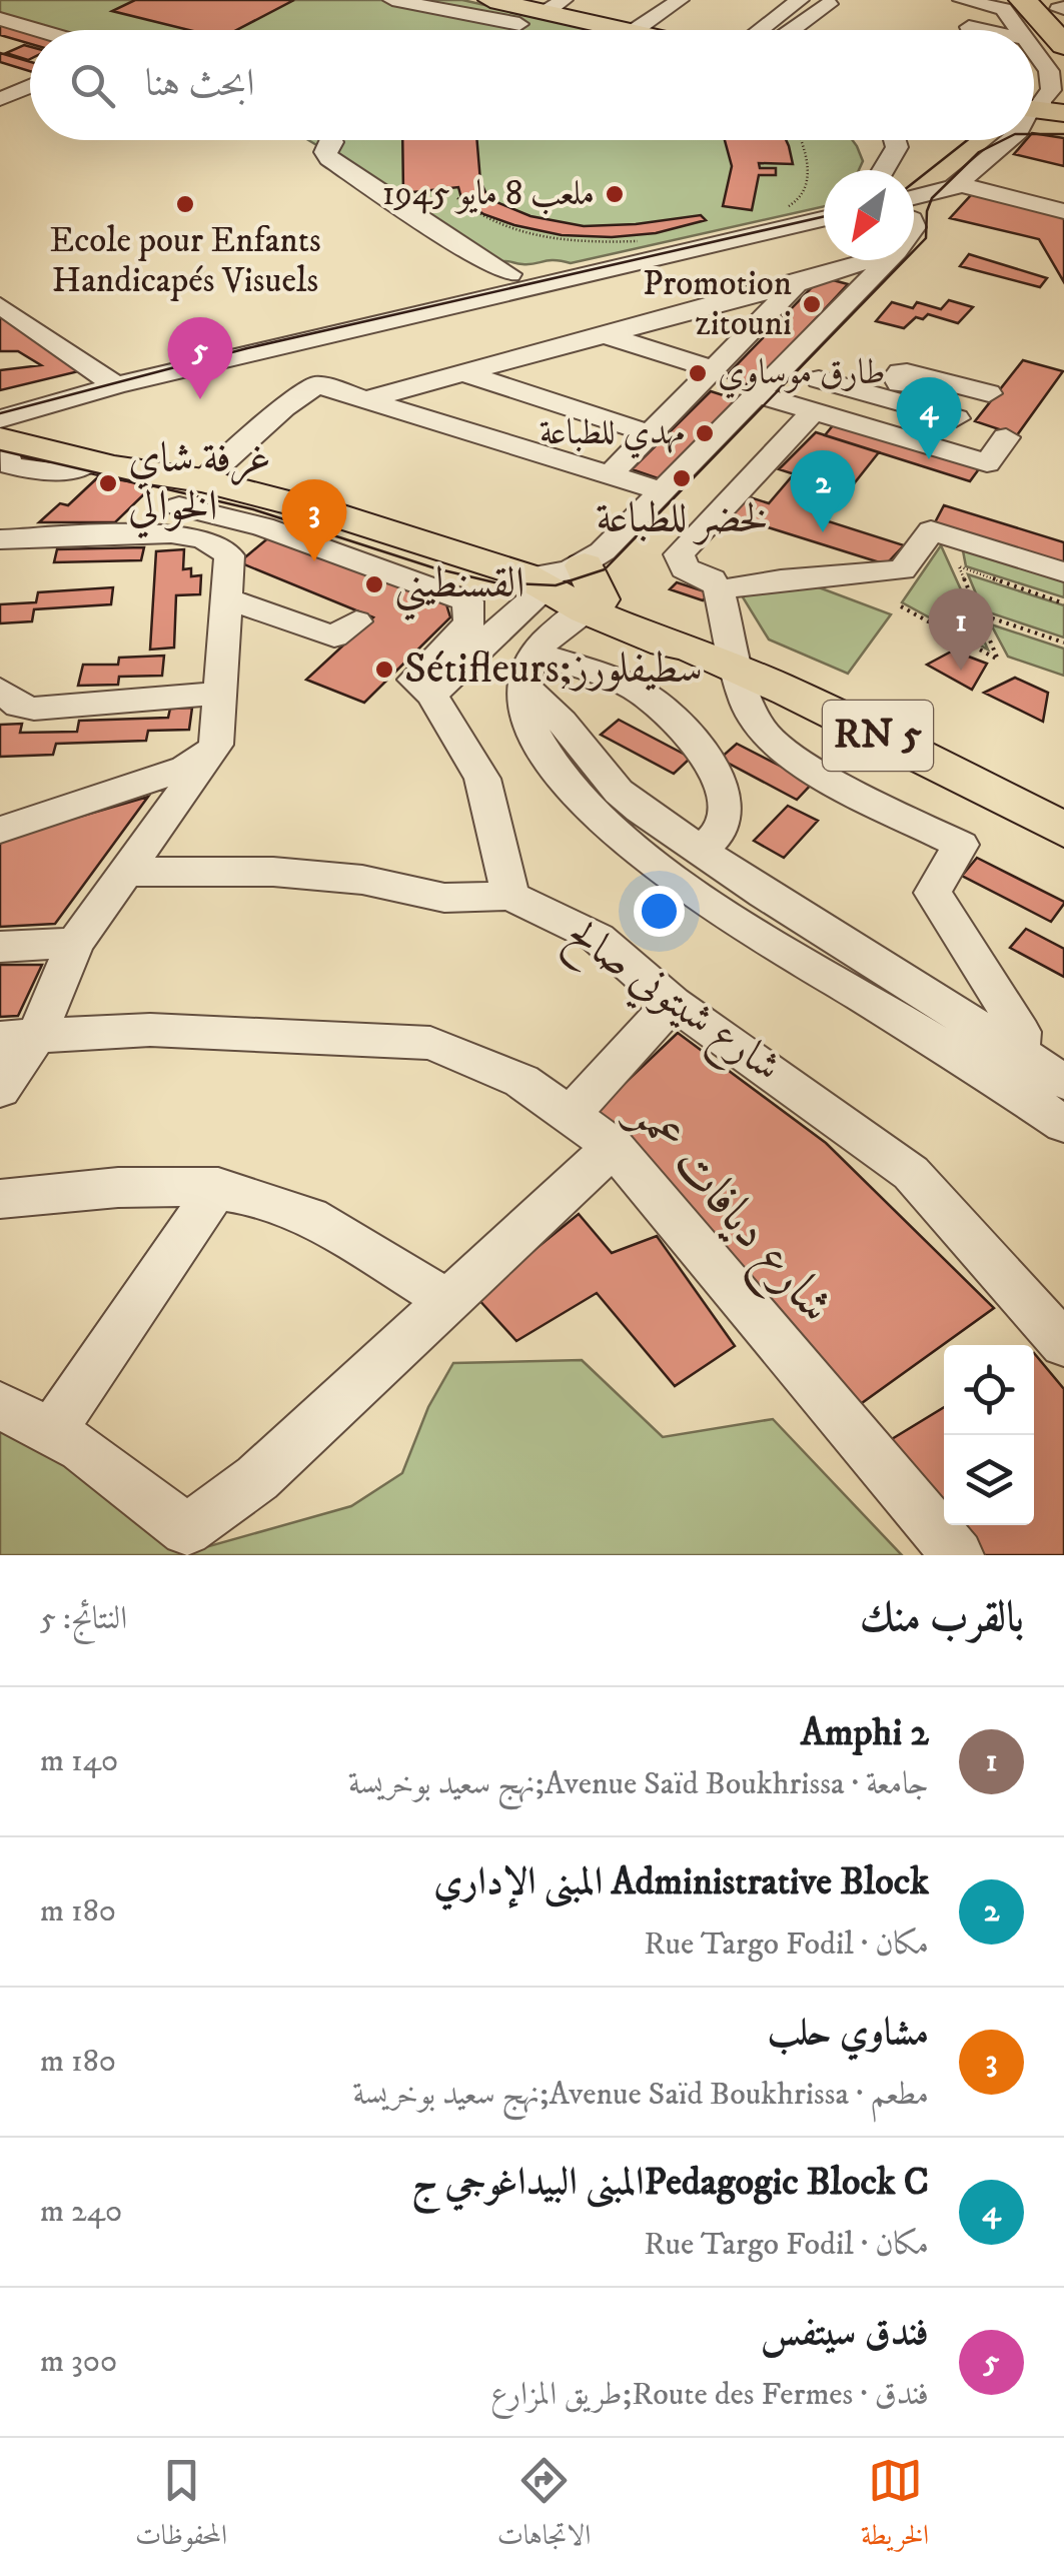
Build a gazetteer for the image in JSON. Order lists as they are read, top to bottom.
{
  "streets": {
    "main road": ["RN 5"],
    "street": ["شارع شيتوني صالح", "شارع ديافات عمر"]
  },
  "places": [
    "ملعب 8 مايو 1945",
    "Ecole pour Enfants Handicapés Visuels",
    "Promotion zitouni",
    "طارق موساوي",
    "مهدي للطباعة",
    "لخضر للطباعة",
    "غرفة شاي الخوالي",
    "القسنطيني",
    "Sétifleurs;سطيفلورز"
  ],
  "north": "bottom left",
  "page": {
    "search": "ابحث هنا",
    "pins": [
      "5",
      "4",
      "2",
      "3",
      "1"
    ],
    "heading": ["بالقرب منك", "النتائج: 5"],
    "list": [
      {
        "mark": "1",
        "name": "Amphi 2",
        "note": "جامعة · Avenue Saïd Boukhrissa;نهج سعيد بوخريسة",
        "value": "140 m"
      },
      {
        "mark": "2",
        "name": "Administrative Block المبنى الإداري",
        "note": "مكان · Rue Targo Fodil",
        "value": "180 m"
      },
      {
        "mark": "3",
        "name": "مشاوي حلب",
        "note": "مطعم · Avenue Saïd Boukhrissa;نهج سعيد بوخريسة",
        "value": "180 m"
      },
      {
        "mark": "4",
        "name": "Pedagogic Block Cالمبنى البيداغوجي ج",
        "note": "مكان · Rue Targo Fodil",
        "value": "240 m"
      },
      {
        "mark": "5",
        "name": "فندق سيتفس",
        "note": "فندق · Route des Fermes;طريق المزارع",
        "value": "300 m"
      }
    ],
    "nav": ["الخريطة", "الاتجاهات", "المحفوظات"]
  }
}
